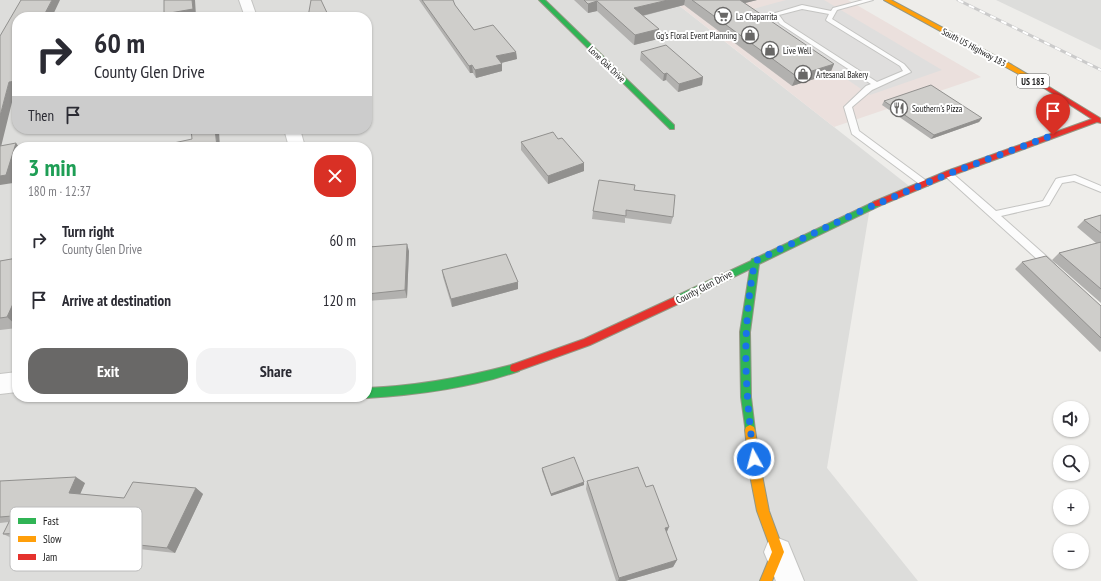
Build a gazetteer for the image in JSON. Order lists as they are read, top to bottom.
{
  "streets": {
    "street": [
      "South US Highway 183",
      "Lone Oak Drive",
      "US 183",
      "County Glen Drive"
    ]
  },
  "crossings": [
    ["South US Highway 183", "County Glen Drive"]
  ],
  "places": {
    "supermarket": ["La Chaparrita"],
    "shop": ["Gg's Floral Event Planning", "Live Well", "Artesanal Bakery"],
    "restaurant": ["Southern's Pizza"]
  },
  "legend": ["Fast", "Slow", "Jam"],
  "page": {
    "turn": ["60 m", "County Glen Drive"],
    "then": "Then",
    "heading": ["3 min", "180 m · 12:37"],
    "list": [
      {
        "name": "Turn right",
        "note": "County Glen Drive",
        "value": "60 m"
      },
      {
        "name": "Arrive at destination",
        "value": "120 m"
      }
    ],
    "buttons": ["Exit", "Share"],
    "map_buttons": ["+", "−"]
  }
}
